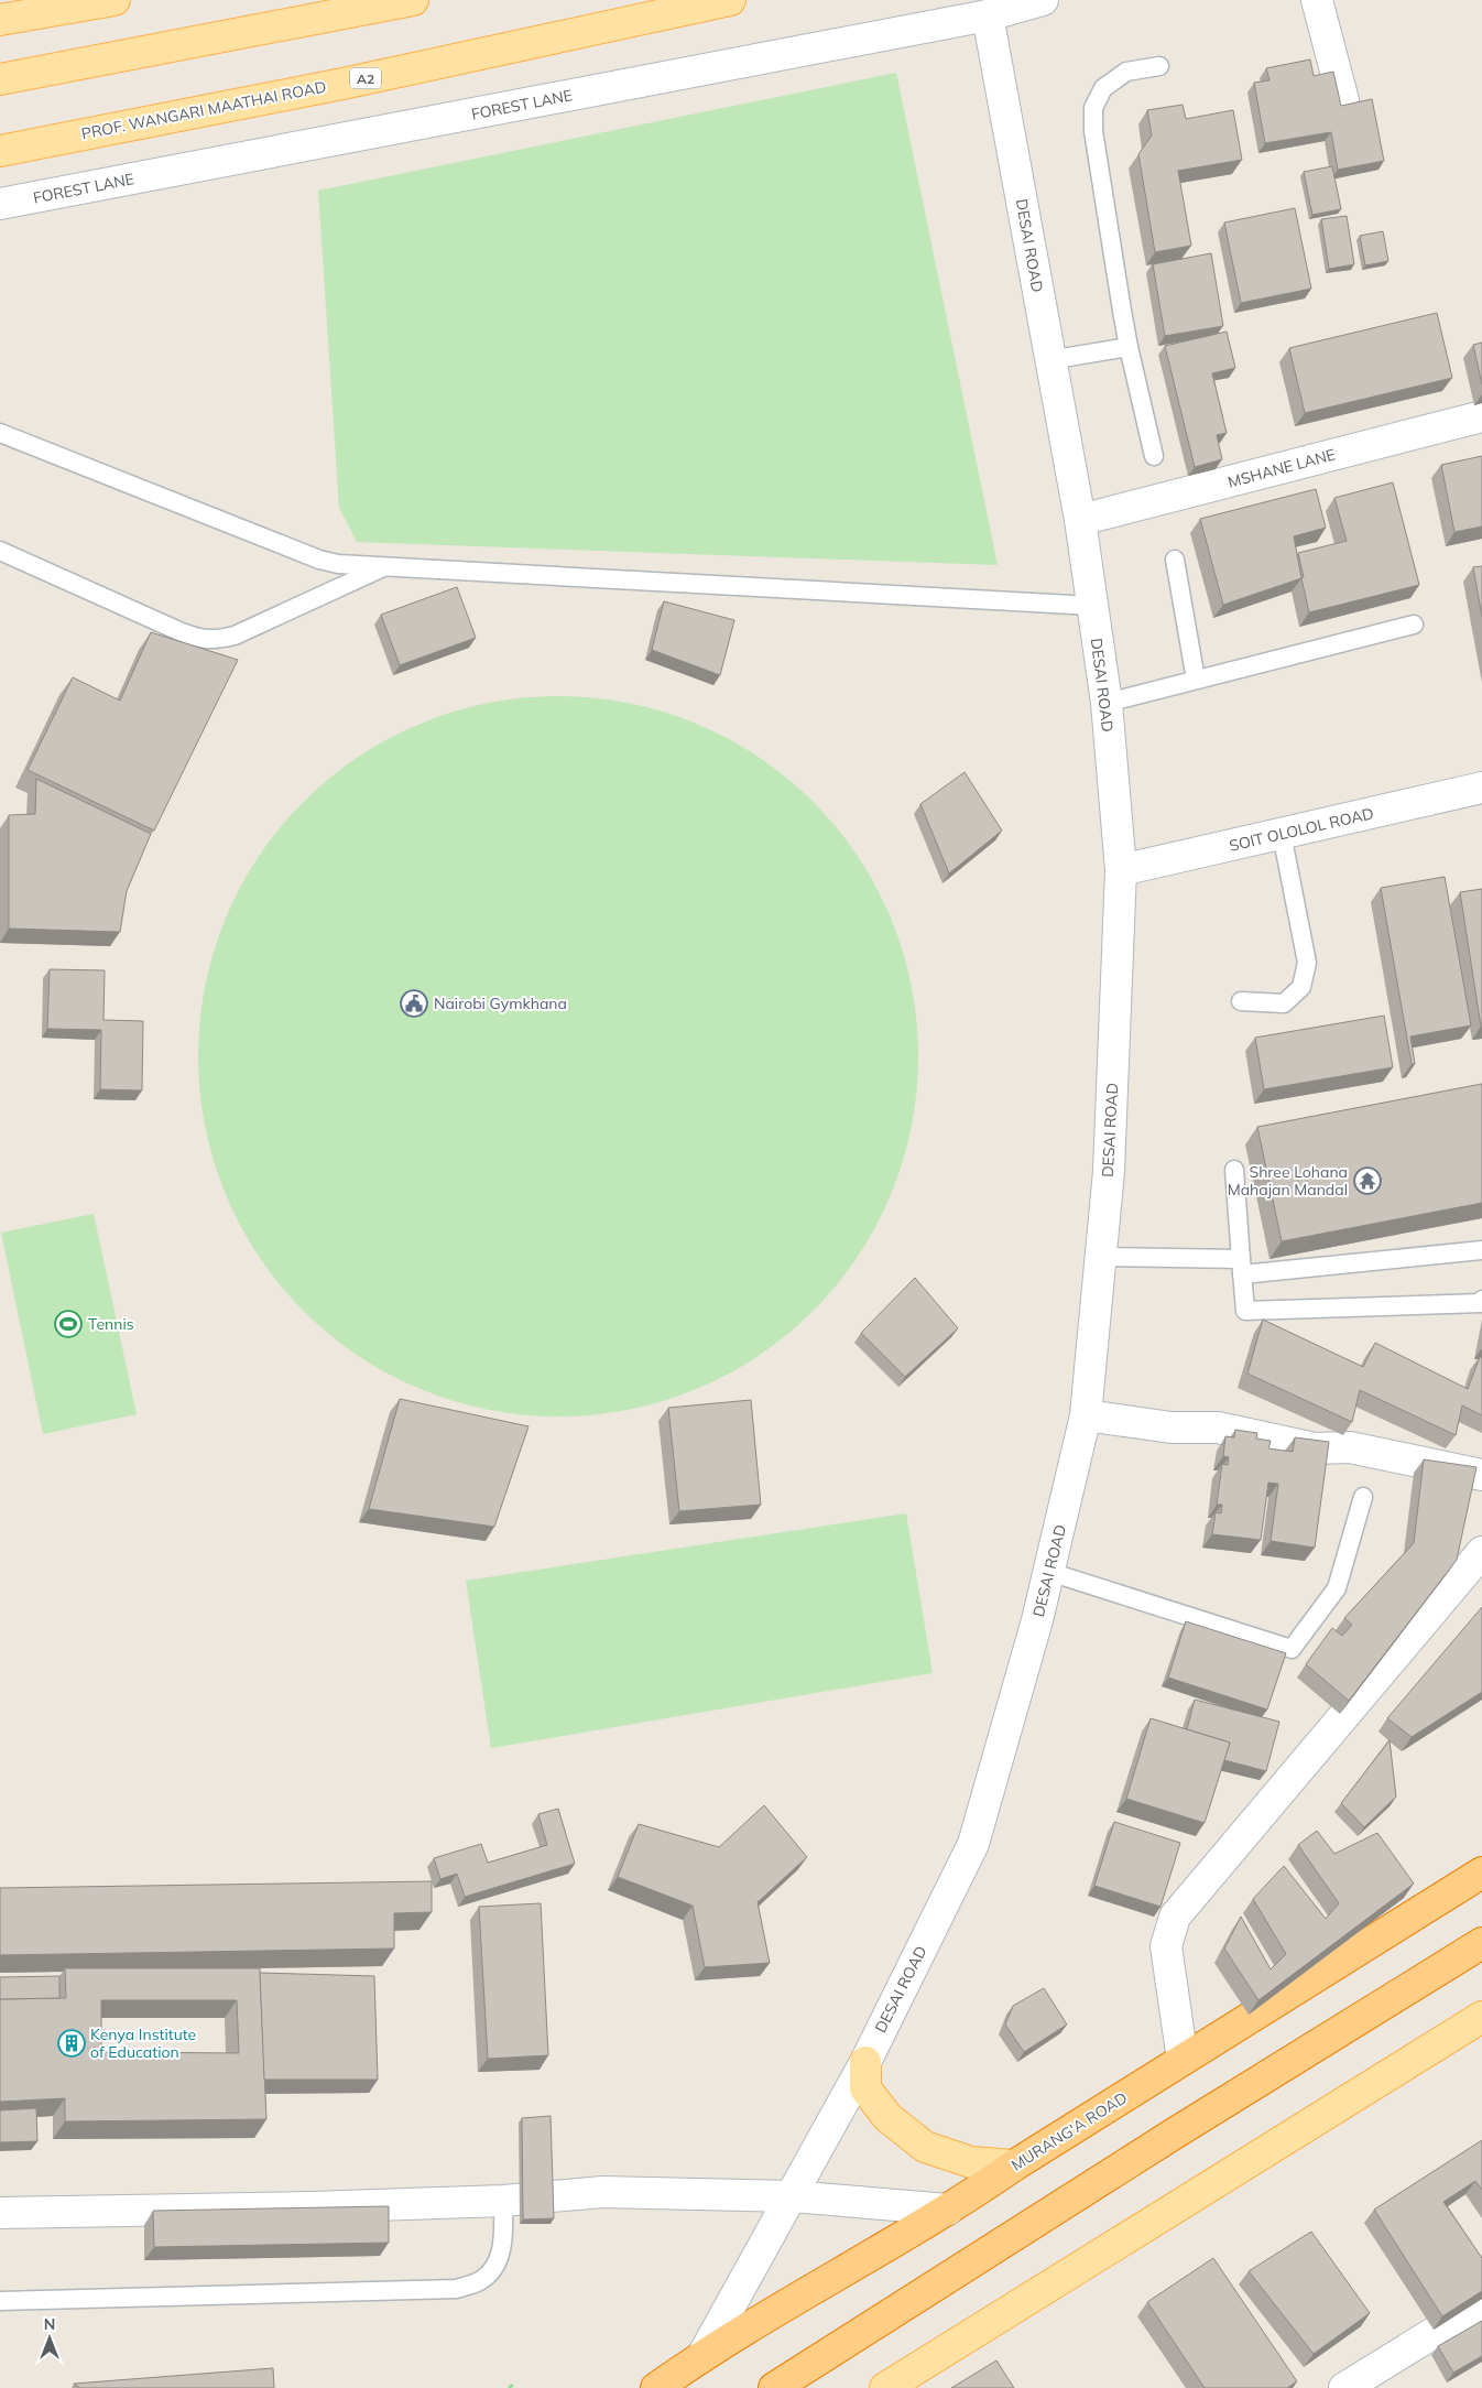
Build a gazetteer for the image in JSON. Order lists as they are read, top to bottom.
{
  "streets": {
    "highway": ["MURANG'A ROAD"],
    "main road": ["A2", "PROF. WANGARI MAATHAI ROAD"],
    "street": [
      "FOREST LANE",
      "DESAI ROAD",
      "MSHANE LANE",
      "SOIT OLOLOL ROAD"
    ]
  },
  "crossings": [
    ["FOREST LANE", "DESAI ROAD"],
    ["DESAI ROAD", "MSHANE LANE"],
    ["DESAI ROAD", "SOIT OLOLOL ROAD"],
    ["DESAI ROAD", "MURANG'A ROAD"]
  ],
  "places": {
    "public building": ["Nairobi Gymkhana"],
    "temple": ["Shree Lohana Mahajan Mandal"],
    "sports": ["Tennis"],
    "building": ["Kenya Institute of Education"]
  },
  "north": "top"
}
